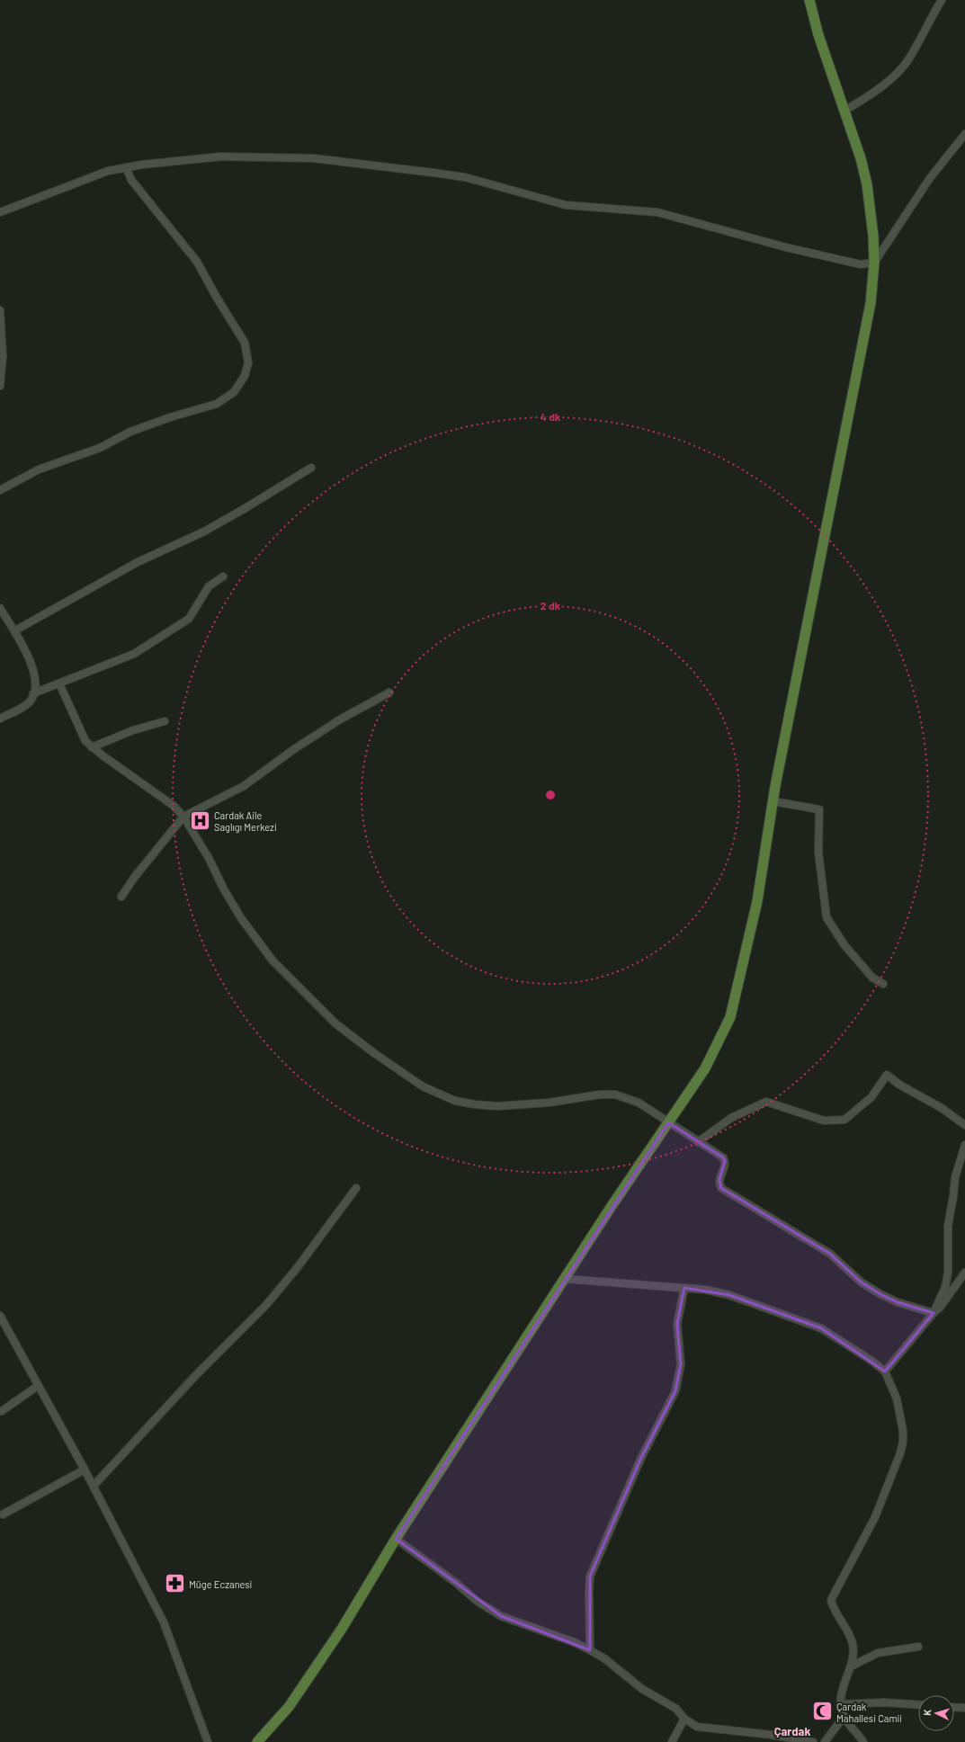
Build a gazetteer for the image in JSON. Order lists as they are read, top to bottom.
{
  "districts": ["Çardak"],
  "places": {
    "hospital": ["Cardak Aile Saglıgı Merkezi"],
    "pharmacy": ["Müge Eczanesi"],
    "mosque": ["Çardak Mahallesi Camii"]
  },
  "north": "left",
  "rings": ["4 dk", "2 dk"]
}
